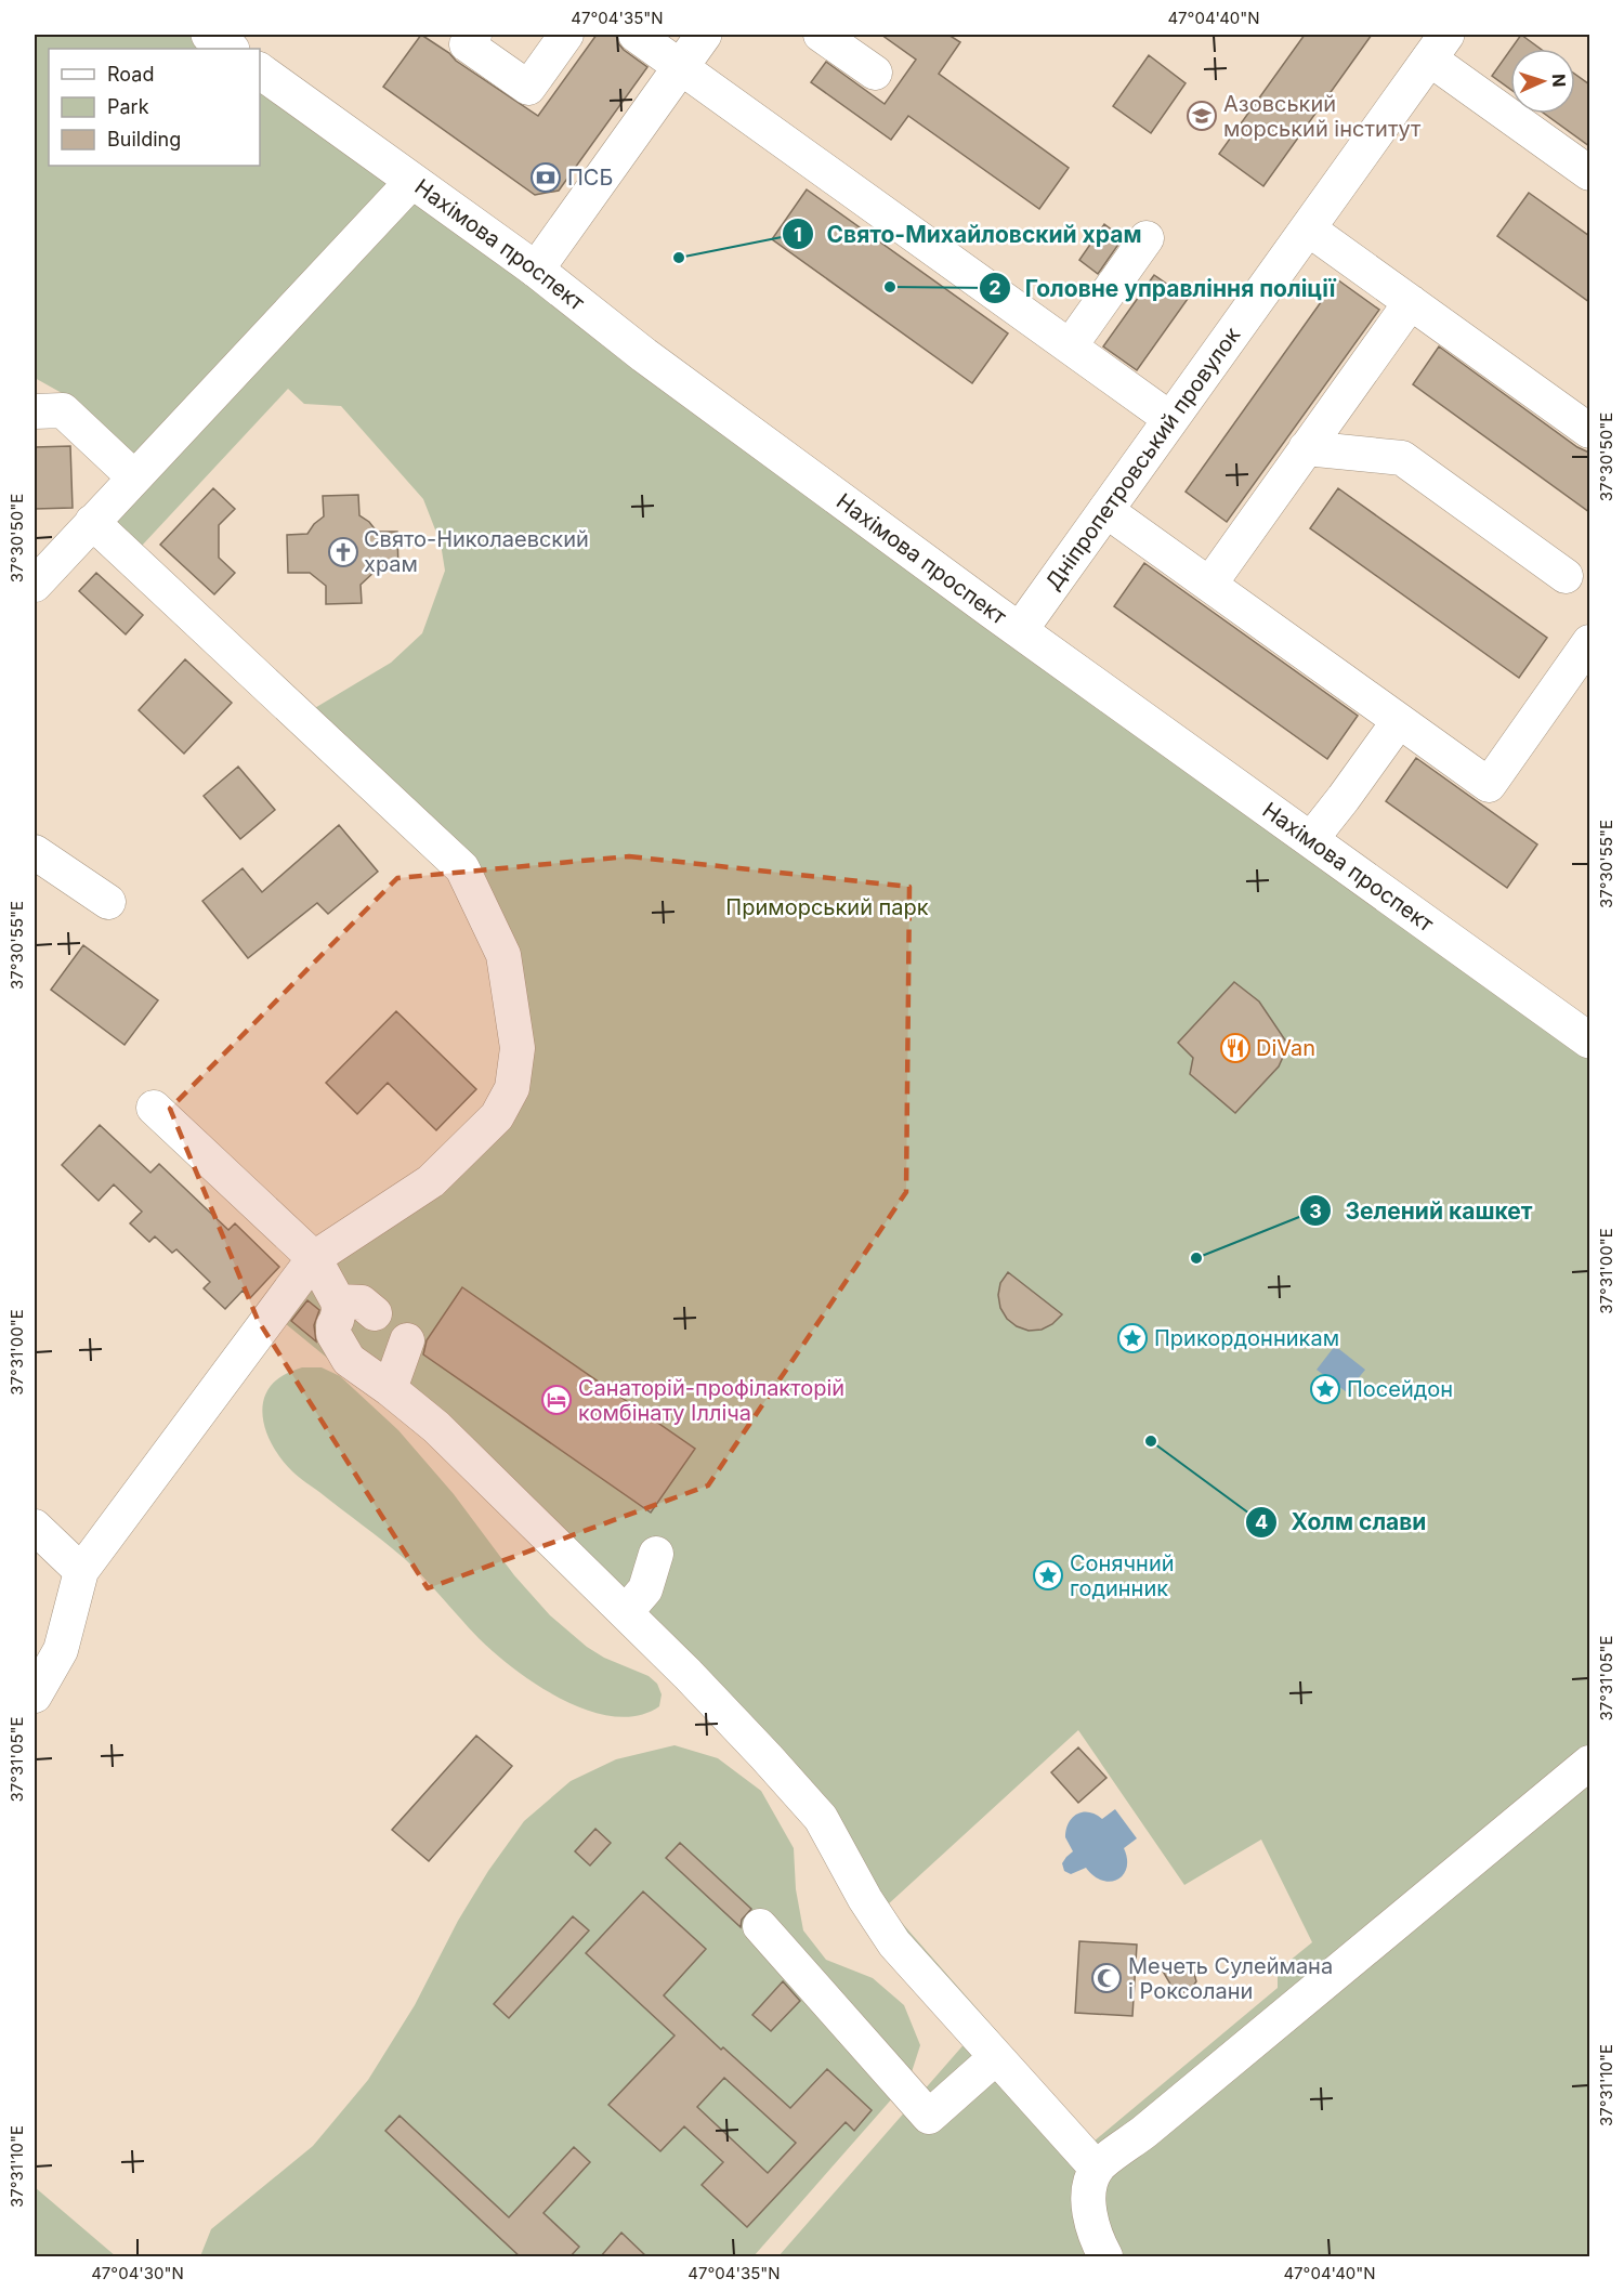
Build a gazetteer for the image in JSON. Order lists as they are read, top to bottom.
{
  "streets": {
    "main road": ["Нахімова проспект", "Дніпропетровський провулок"]
  },
  "crossings": [
    ["Нахімова проспект", "Дніпропетровський провулок"]
  ],
  "parks": ["Приморський парк"],
  "places": {
    "school or university": ["Азовський морський інститут"],
    "bank": ["ПСБ"],
    "other": [
      "Свято-Михайловский храм",
      "Головне управління поліції",
      "Зелений кашкет",
      "Холм слави"
    ],
    "church": ["Свято-Николаевский храм"],
    "restaurant": ["DiVan"],
    "place": ["Прикордонникам", "Посейдон", "Сонячний годинник"],
    "hotel": ["Санаторій-профілакторій комбінату Ілліча"],
    "mosque": ["Мечеть Сулеймана і Роксолани"]
  },
  "legend": ["Road", "Park", "Building"],
  "north": "right",
  "coordinates": [
    "47°04'35\"N",
    "47°04'40\"N",
    "37°30'50\"E",
    "37°30'55\"E",
    "37°31'00\"E",
    "37°31'05\"E",
    "37°31'10\"E",
    "47°04'30\"N"
  ]
}
